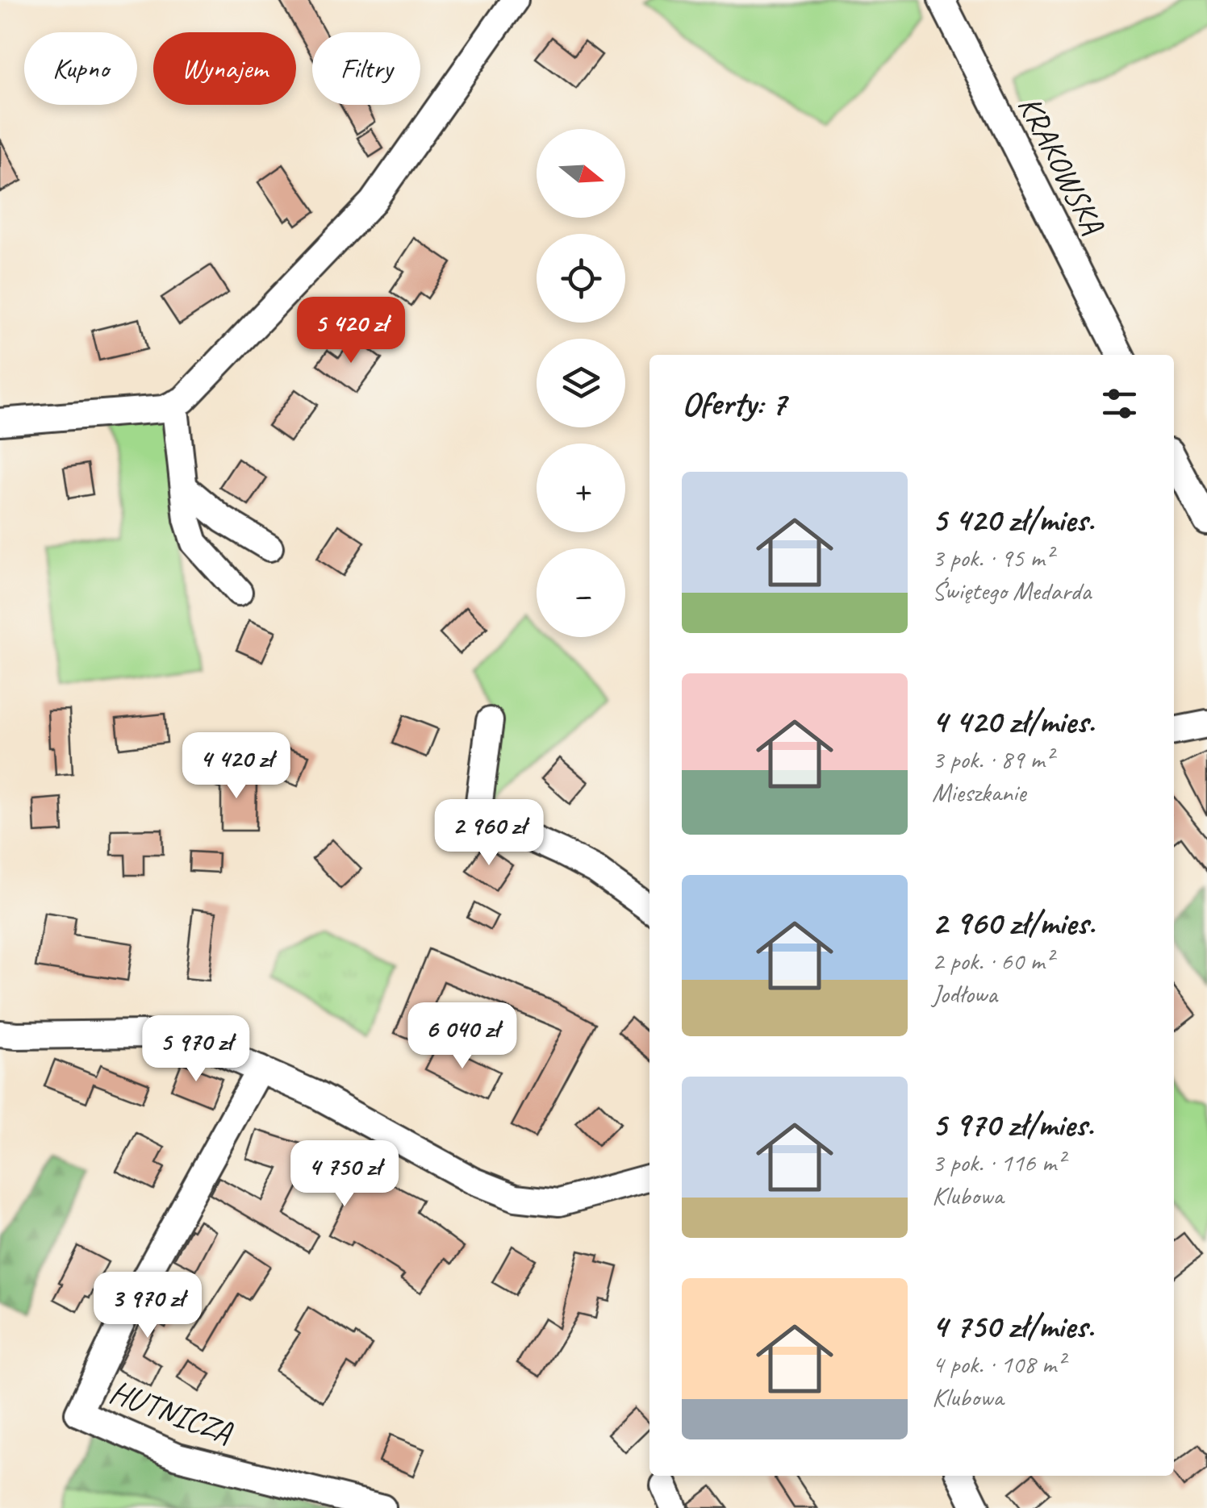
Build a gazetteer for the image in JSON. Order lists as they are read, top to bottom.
{
  "streets": {
    "street": ["KRAKOWSKA", "HUTNICZA"]
  },
  "north": "right",
  "page": {
    "chip": ["Kupno", "Wynajem", "Filtry"],
    "map_buttons": ["+", "−"],
    "price": [
      "5 420 zł",
      "4 420 zł",
      "2 960 zł",
      "6 040 zł",
      "5 970 zł",
      "4 750 zł",
      "3 970 zł"
    ],
    "heading": "Oferty: 7",
    "list": [
      {
        "name": "5 420 zł/mies.",
        "note": "3 pok. · 95 m² · Świętego Medarda"
      },
      {
        "name": "4 420 zł/mies.",
        "note": "3 pok. · 89 m² · Mieszkanie"
      },
      {
        "name": "2 960 zł/mies.",
        "note": "2 pok. · 60 m² · Jodłowa"
      },
      {
        "name": "5 970 zł/mies.",
        "note": "3 pok. · 116 m² · Klubowa"
      },
      {
        "name": "4 750 zł/mies.",
        "note": "4 pok. · 108 m² · Klubowa"
      }
    ]
  }
}
